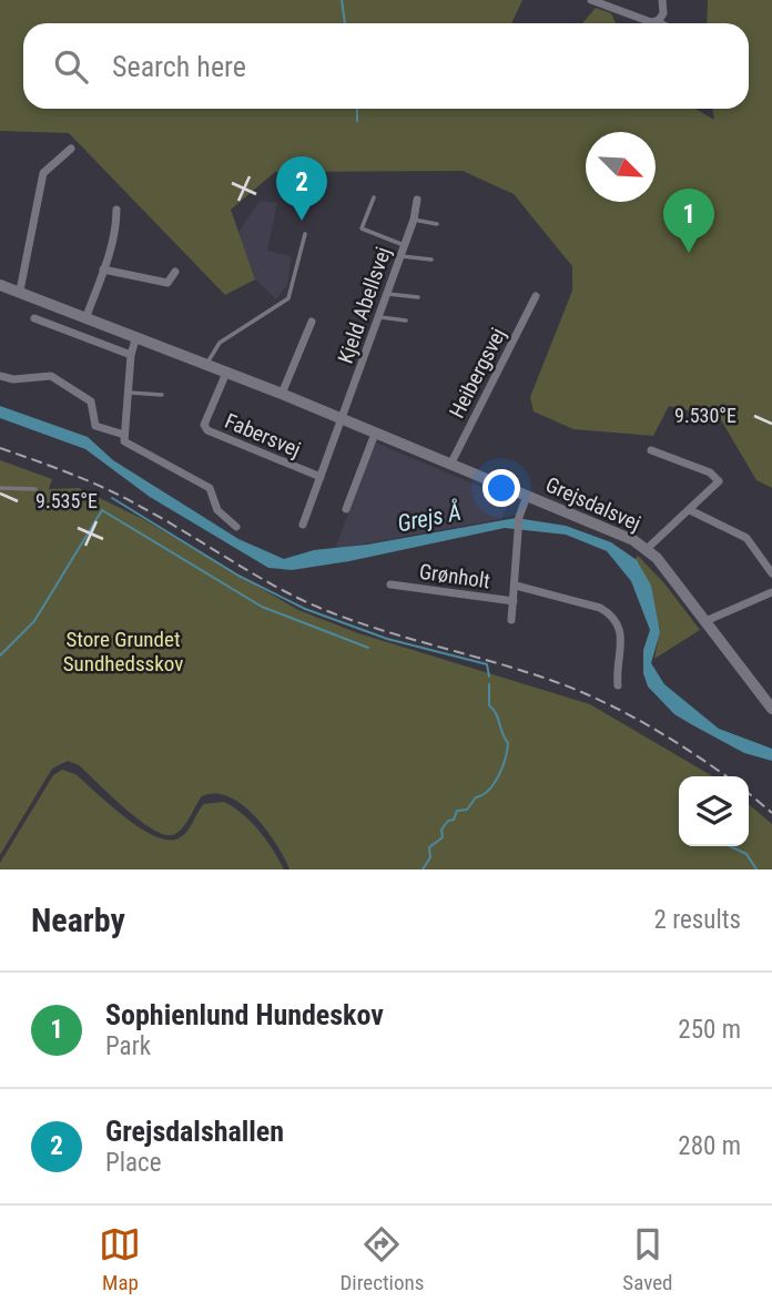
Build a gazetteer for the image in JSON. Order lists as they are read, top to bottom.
{
  "streets": {
    "street": [
      "Kjeld Abellsvej",
      "Heibergsvej",
      "Fabersvej",
      "Grejsdalsvej",
      "Grønholt"
    ]
  },
  "crossings": [
    ["Kjeld Abellsvej", "Fabersvej"],
    ["Kjeld Abellsvej", "Grejsdalsvej"],
    ["Heibergsvej", "Grejsdalsvej"],
    ["Fabersvej", "Grejsdalsvej"],
    ["Grejsdalsvej", "Grønholt"]
  ],
  "water": ["Grejs Å"],
  "parks": ["Store Grundet Sundhedsskov"],
  "north": "bottom right",
  "page": {
    "search": "Search here",
    "pins": ["2", "1"],
    "heading": ["Nearby", "2 results"],
    "list": [
      {
        "mark": "1",
        "name": "Sophienlund Hundeskov",
        "note": "Park",
        "value": "250 m"
      },
      {
        "mark": "2",
        "name": "Grejsdalshallen",
        "note": "Place",
        "value": "280 m"
      }
    ],
    "nav": ["Map", "Directions", "Saved"]
  },
  "coordinates": ["9.530°E", "9.535°E"]
}
